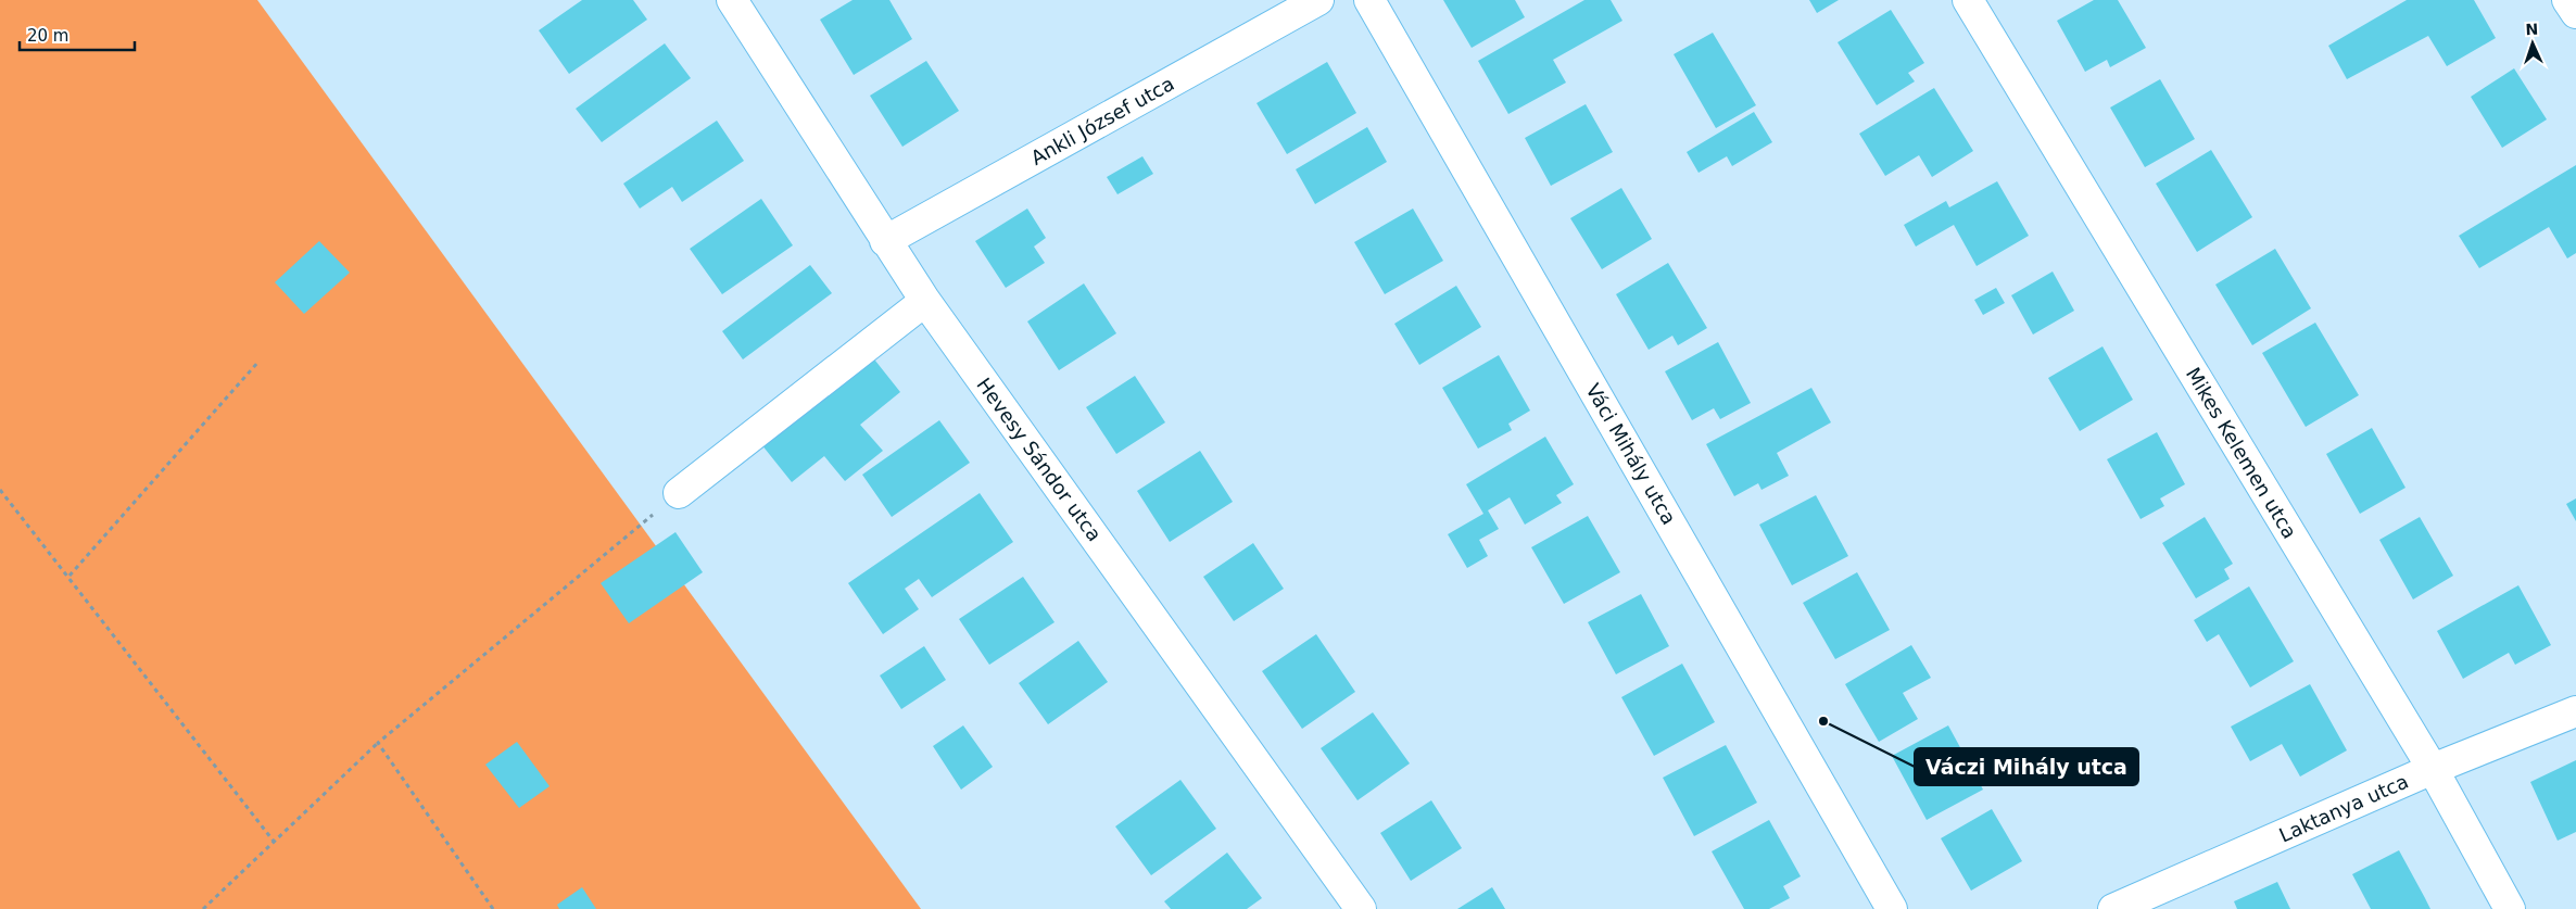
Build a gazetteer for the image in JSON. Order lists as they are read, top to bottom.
{
  "streets": {
    "street": [
      "Ankli József utca",
      "Mikes Kelemen utca",
      "Váci Mihály utca",
      "Hevesy Sándor utca",
      "Laktanya utca"
    ]
  },
  "crossings": [
    ["Ankli József utca", "Hevesy Sándor utca"],
    ["Mikes Kelemen utca", "Laktanya utca"]
  ],
  "places": ["Váczi Mihály utca"],
  "scale_bar": "20 m",
  "north": "top"
}
